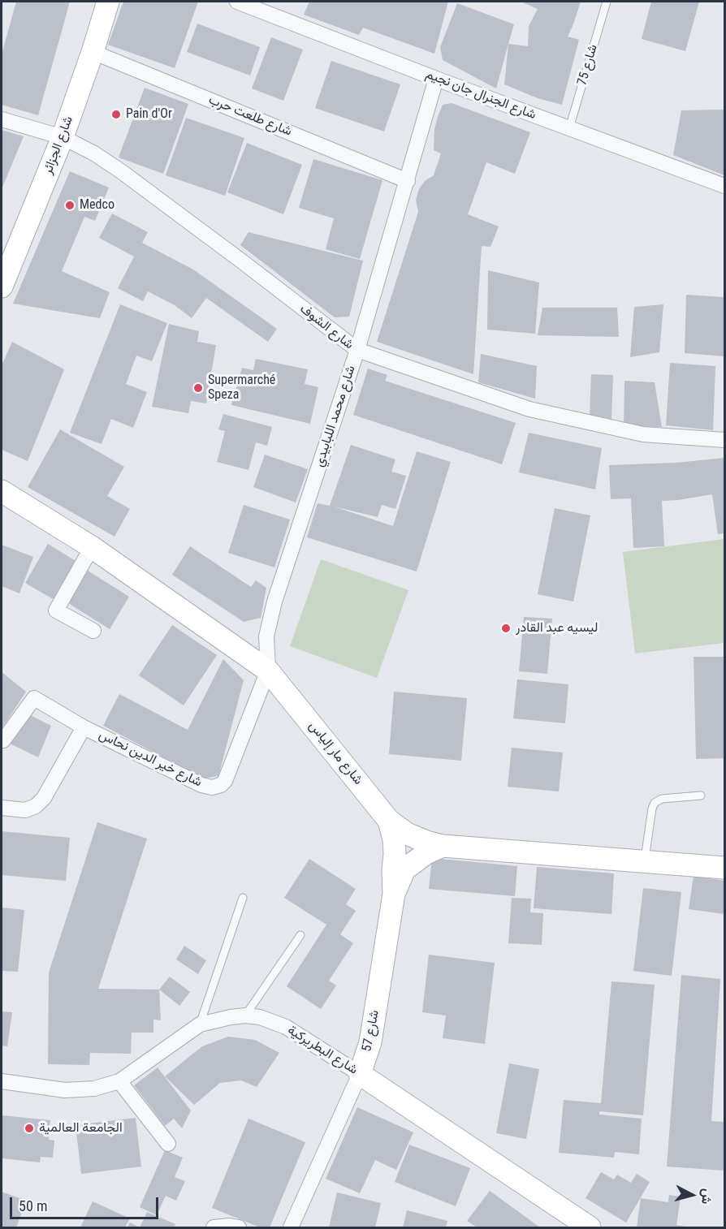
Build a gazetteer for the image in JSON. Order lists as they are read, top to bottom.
{
  "streets": {
    "street": [
      "شارع الجنرال جان نجيم",
      "شارع طلعت حرب",
      "شارع الجزائر",
      "شارع الشوف",
      "شارع محمد اللبابيدي",
      "شارع مار إلياس",
      "شارع خير الدين نحاس",
      "شارع 57",
      "شارع البطريركية"
    ],
    "lane": ["شارع 75"]
  },
  "crossings": [
    ["شارع 75", "شارع الجنرال جان نجيم"],
    ["شارع الجنرال جان نجيم", "شارع محمد اللبابيدي"],
    ["شارع طلعت حرب", "شارع الجزائر"],
    ["شارع طلعت حرب", "شارع محمد اللبابيدي"],
    ["شارع الجزائر", "شارع الشوف"],
    ["شارع الشوف", "شارع محمد اللبابيدي"],
    ["شارع محمد اللبابيدي", "شارع مار إلياس"],
    ["شارع محمد اللبابيدي", "شارع خير الدين نحاس"],
    ["شارع مار إلياس", "شارع خير الدين نحاس"],
    ["شارع مار إلياس", "شارع 57"],
    ["شارع 57", "شارع البطريركية"]
  ],
  "places": [
    "Pain d'Or",
    "Medco",
    "Supermarché Speza",
    "لیسیه عبد القادر",
    "الجامعة العالمية"
  ],
  "scale_bar": "50 m",
  "north": "right"
}
